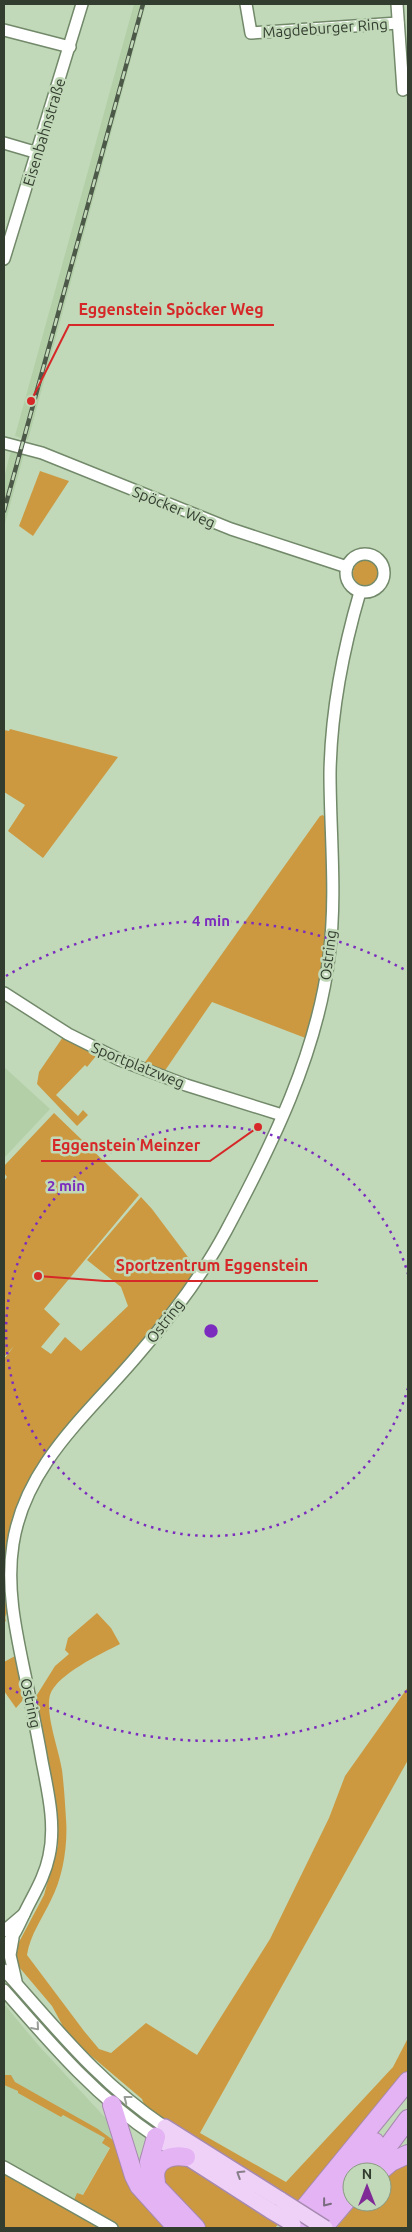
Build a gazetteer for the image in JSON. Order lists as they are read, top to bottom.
{
  "streets": {
    "street": [
      "Magdeburger Ring",
      "Eisenbahnstraße",
      "Spöcker Weg",
      "Ostring",
      "Sportplatzweg"
    ]
  },
  "crossings": [
    ["Spöcker Weg", "Ostring"],
    ["Ostring", "Sportplatzweg"]
  ],
  "places": ["Eggenstein Spöcker Weg", "Eggenstein Meinzer", "Sportzentrum Eggenstein"],
  "north": "top",
  "rings": ["4 min", "2 min"]
}
